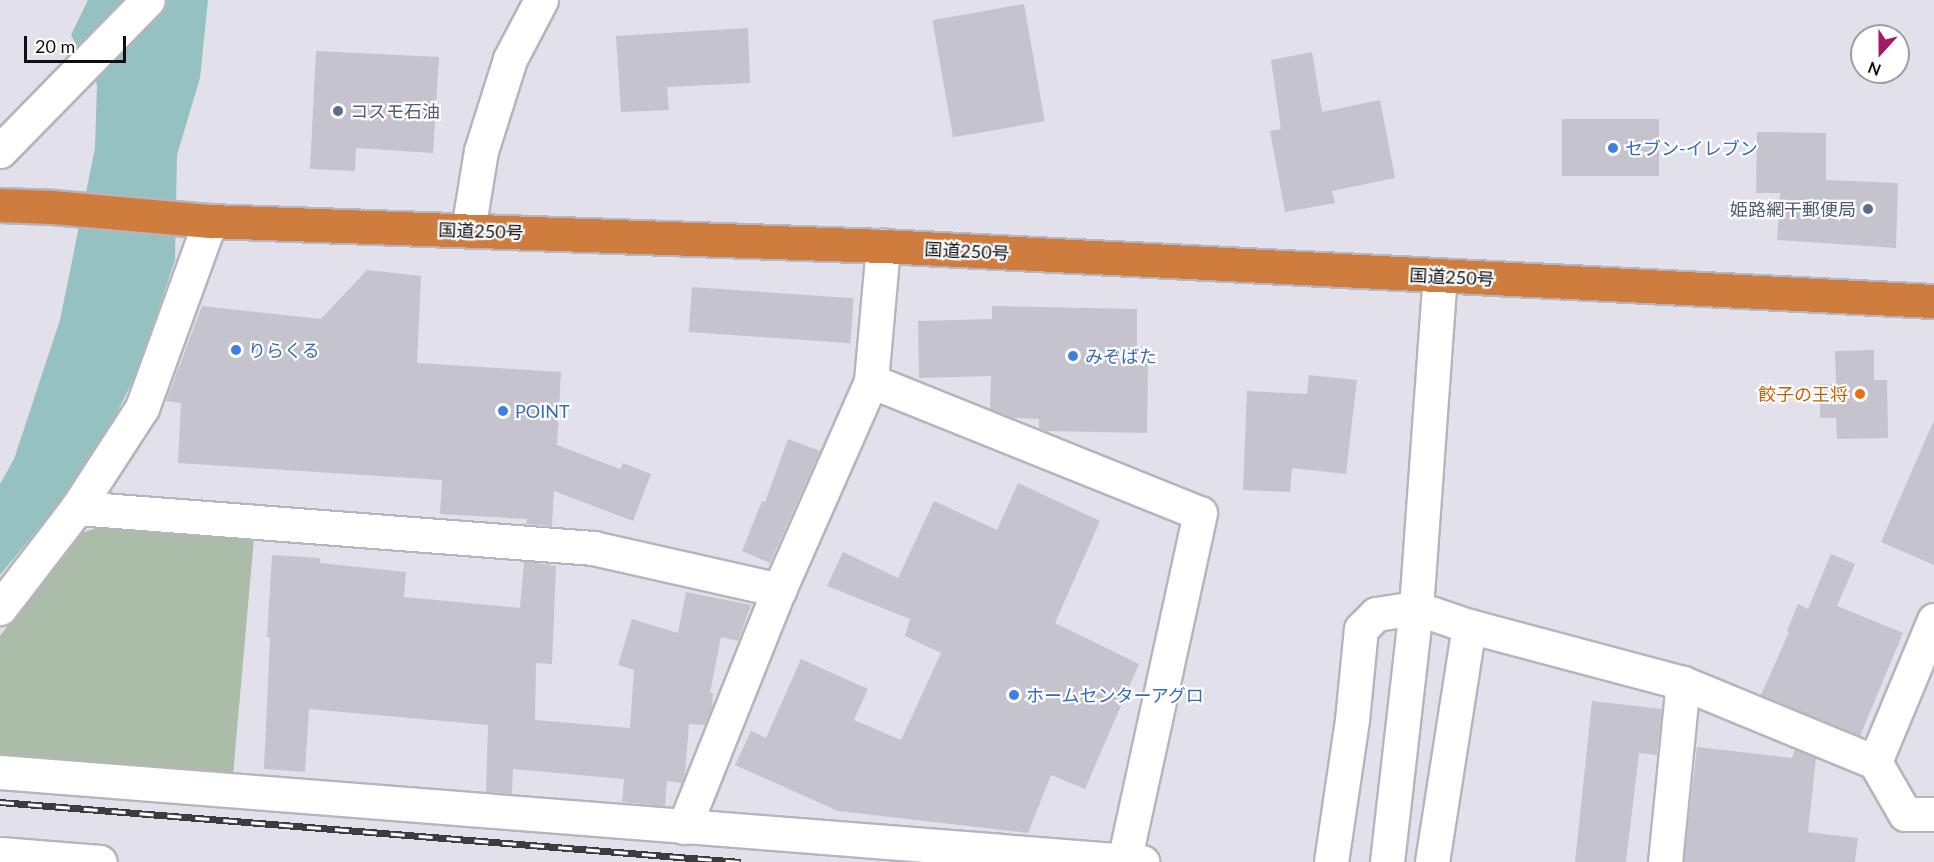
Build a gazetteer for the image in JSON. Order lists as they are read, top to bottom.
{
  "streets": {
    "highway": ["国道250号"]
  },
  "places": [
    "コスモ石油",
    "セブン-イレブン",
    "姫路網干郵便局",
    "りらくる",
    "みぞばた",
    "餃子の王将",
    "POINT",
    "ホームセンターアグロ"
  ],
  "scale_bar": "20 m",
  "north": "bottom"
}
